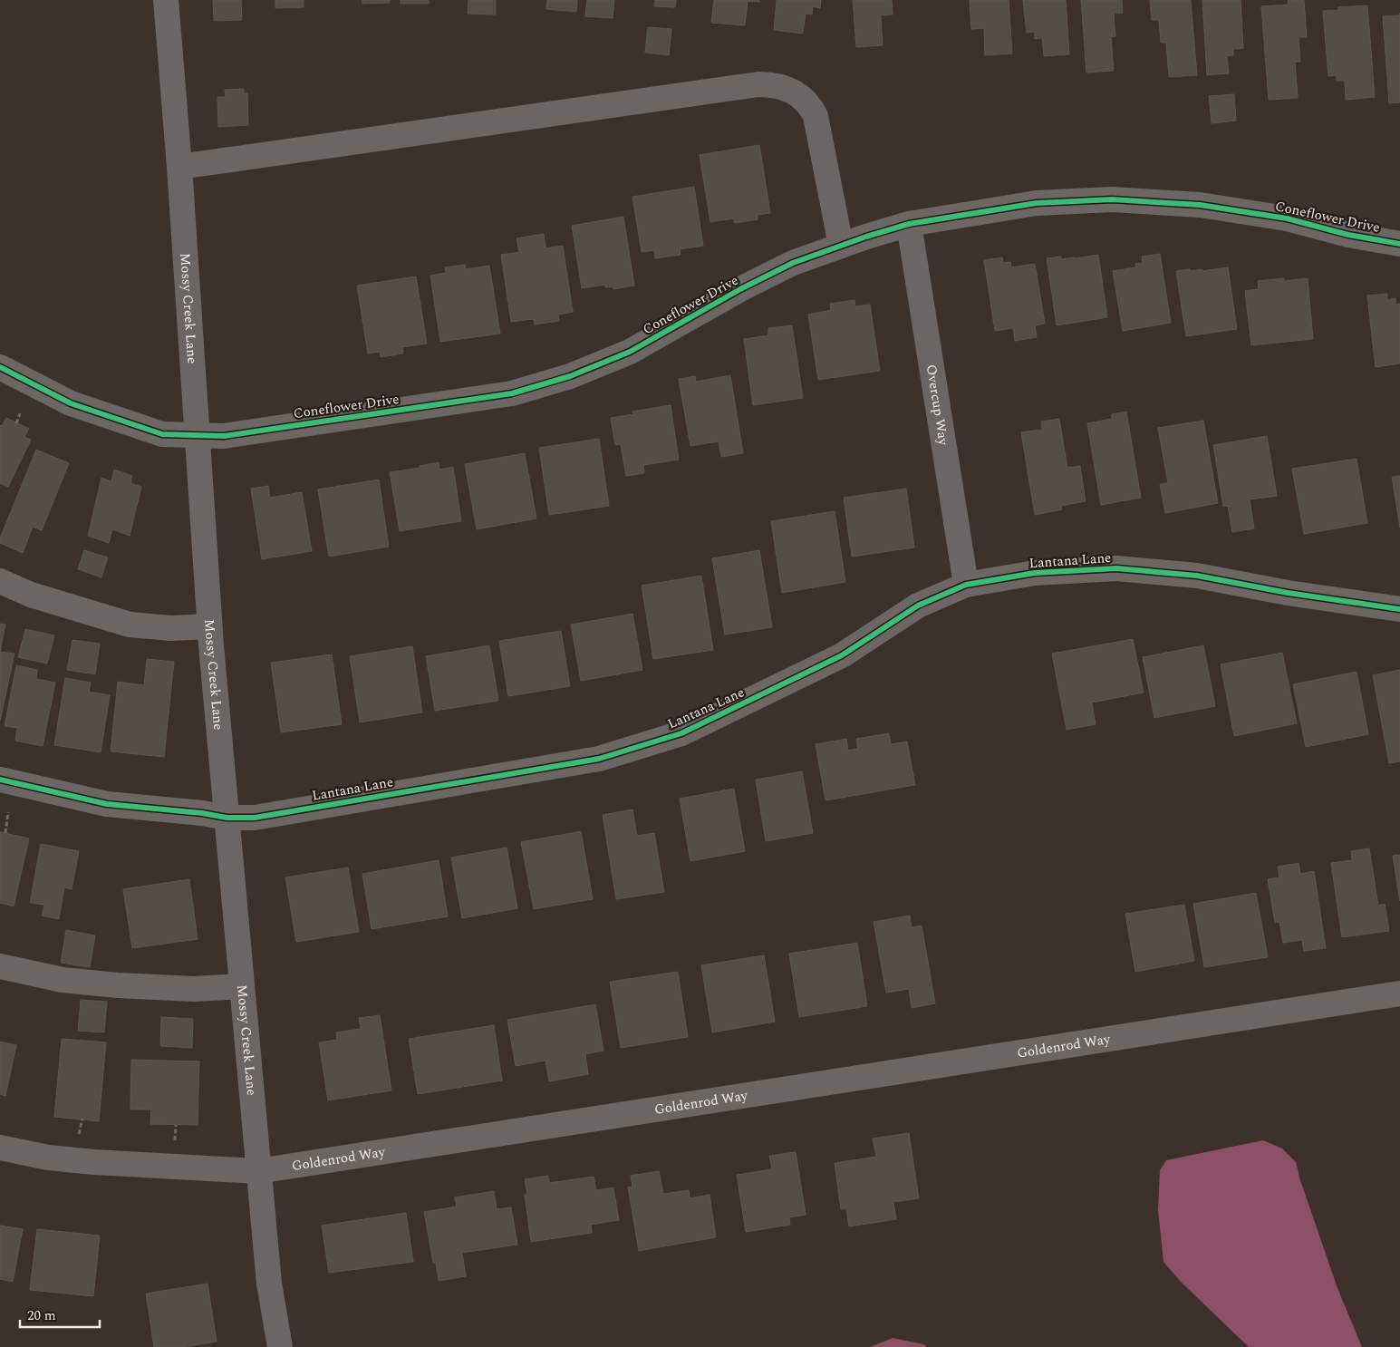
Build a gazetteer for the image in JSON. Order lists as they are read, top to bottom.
{
  "streets": {
    "street": [
      "Coneflower Drive",
      "Mossy Creek Lane",
      "Overcup Way",
      "Lantana Lane",
      "Goldenrod Way"
    ]
  },
  "crossings": [
    ["Coneflower Drive", "Mossy Creek Lane"],
    ["Coneflower Drive", "Overcup Way"],
    ["Mossy Creek Lane", "Lantana Lane"],
    ["Mossy Creek Lane", "Goldenrod Way"],
    ["Overcup Way", "Lantana Lane"]
  ],
  "scale_bar": "20 m"
}
